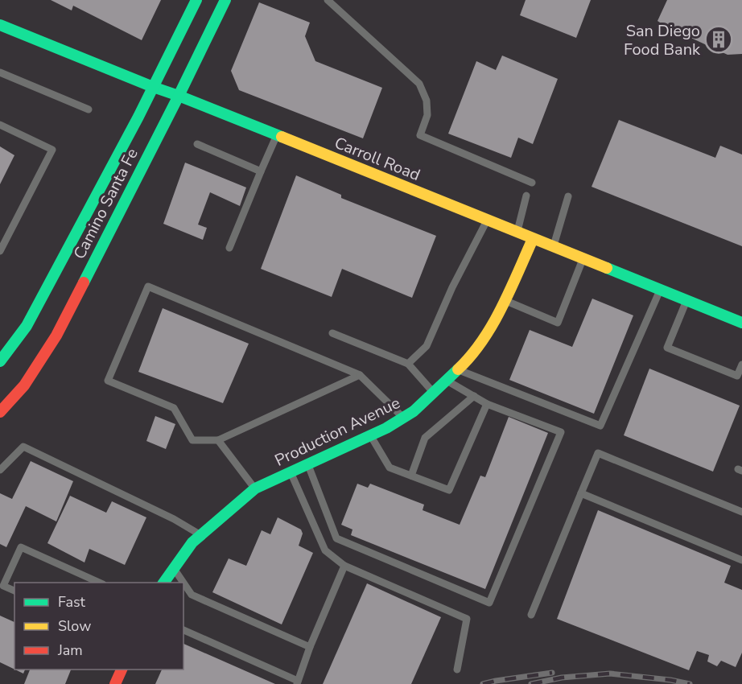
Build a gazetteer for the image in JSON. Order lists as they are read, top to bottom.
{
  "streets": {
    "main road": ["Carroll Road", "Camino Santa Fe", "Production Avenue"]
  },
  "crossings": [
    ["Carroll Road", "Camino Santa Fe"],
    ["Carroll Road", "Production Avenue"]
  ],
  "places": {
    "building": ["San Diego Food Bank"]
  },
  "legend": ["Fast", "Slow", "Jam"]
}
